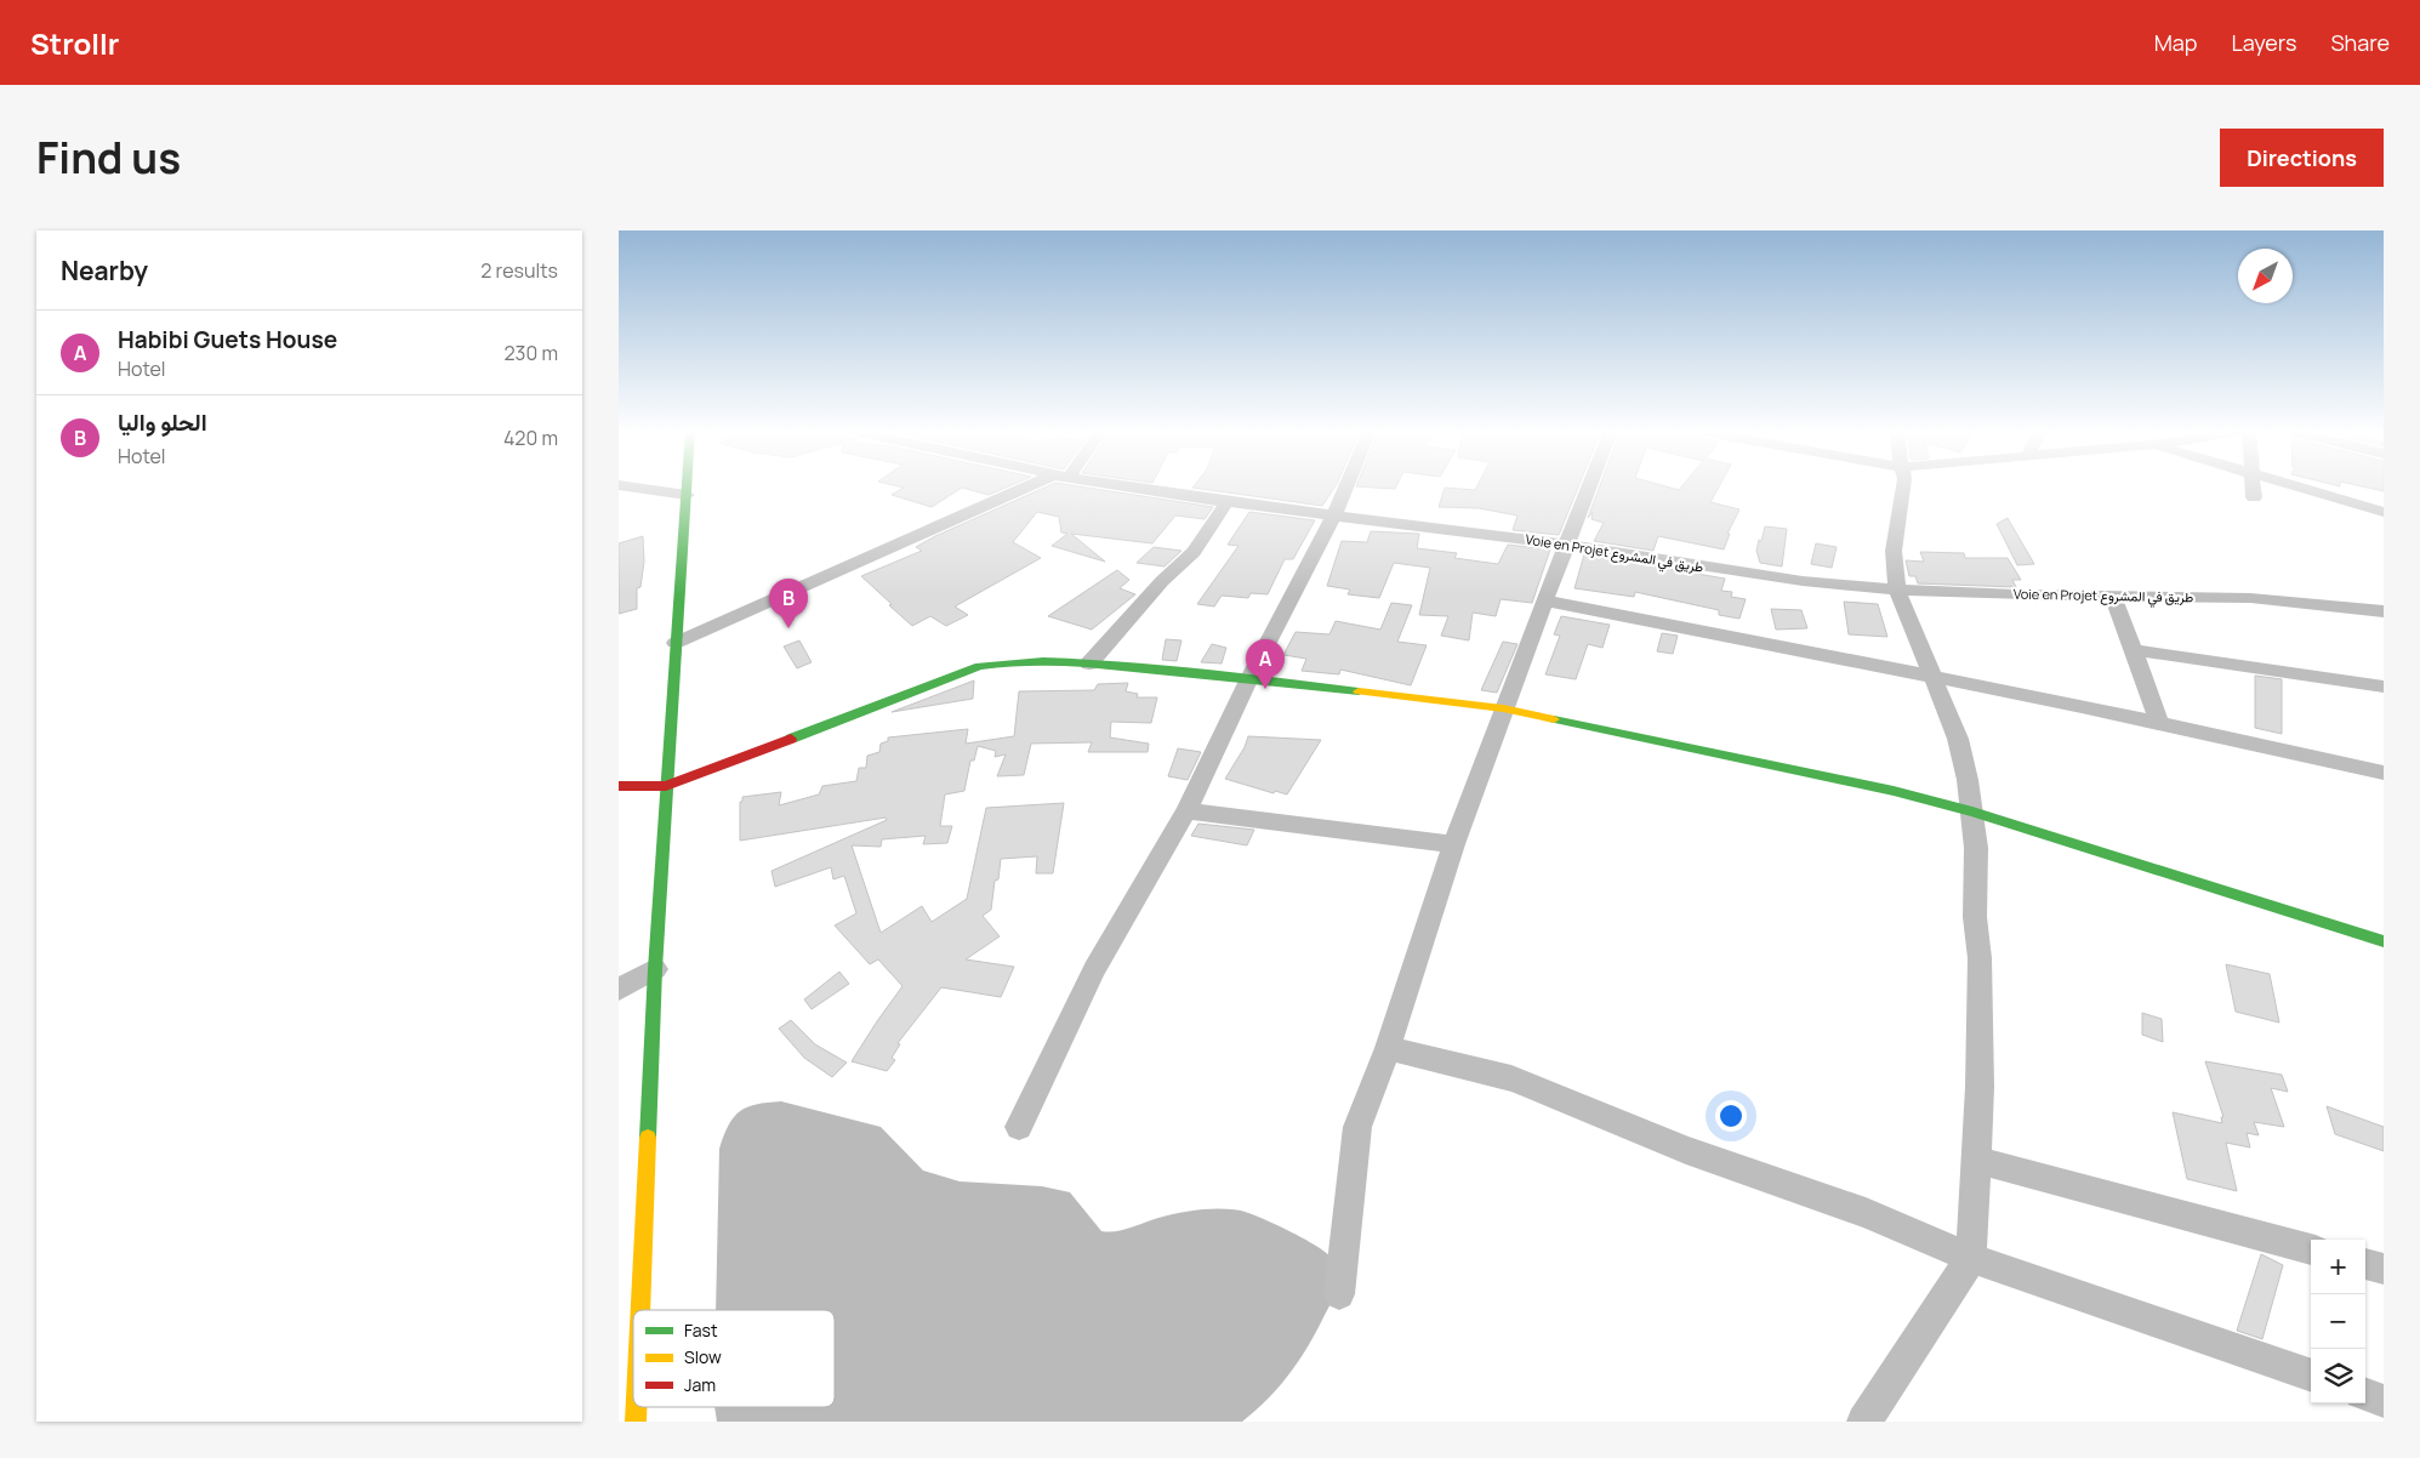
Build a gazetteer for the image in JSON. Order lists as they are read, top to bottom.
{
  "streets": {
    "street": ["Voie en Projet طريق في المشروع"]
  },
  "legend": ["Fast", "Slow", "Jam"],
  "north": "bottom left",
  "page": {
    "header": "Strollr",
    "nav": ["Map", "Layers", "Share"],
    "title": "Find us",
    "buttons": "Directions",
    "heading": ["Nearby", "2 results"],
    "list": [
      {
        "mark": "A",
        "name": "Habibi Guets House",
        "note": "Hotel",
        "value": "230 m"
      },
      {
        "mark": "B",
        "name": "الحلو واليا",
        "note": "Hotel",
        "value": "420 m"
      }
    ],
    "pins": ["B", "A"],
    "map_buttons": ["+", "−"]
  }
}
